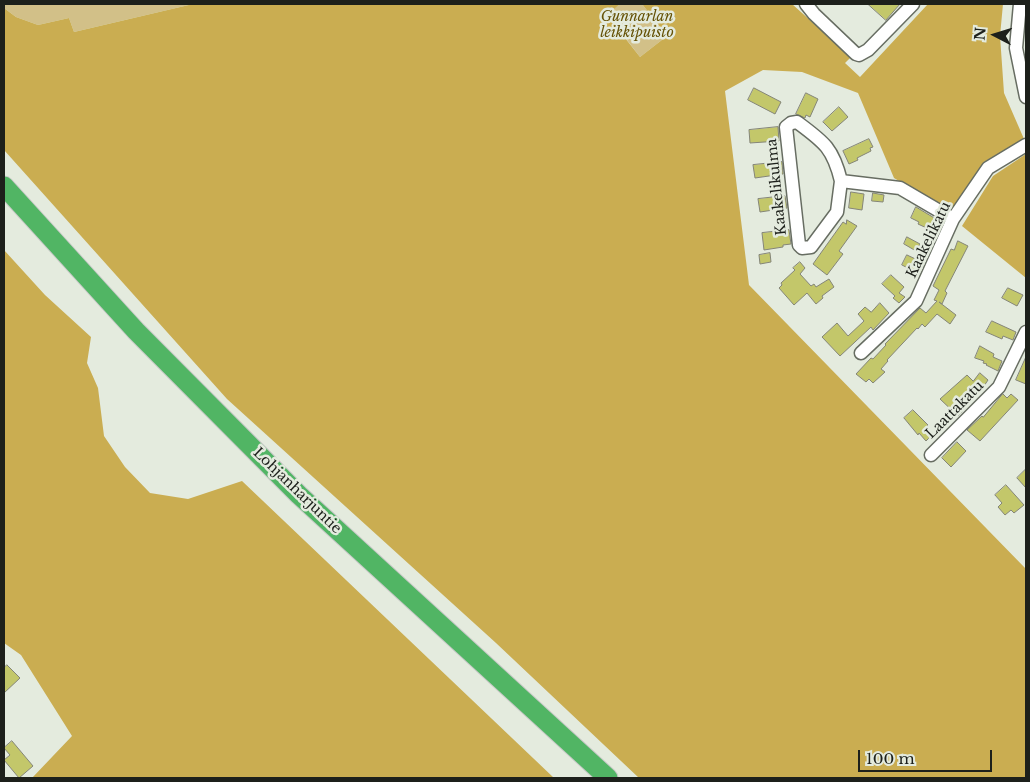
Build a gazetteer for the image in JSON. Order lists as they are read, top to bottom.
{
  "streets": {
    "highway": ["Lohjanharjuntie"],
    "street": ["Kaakelikulma", "Kaakelikatu", "Laattakatu"]
  },
  "parks": ["Gunnarlan leikkipuisto"],
  "scale_bar": "100 m",
  "north": "left"
}
